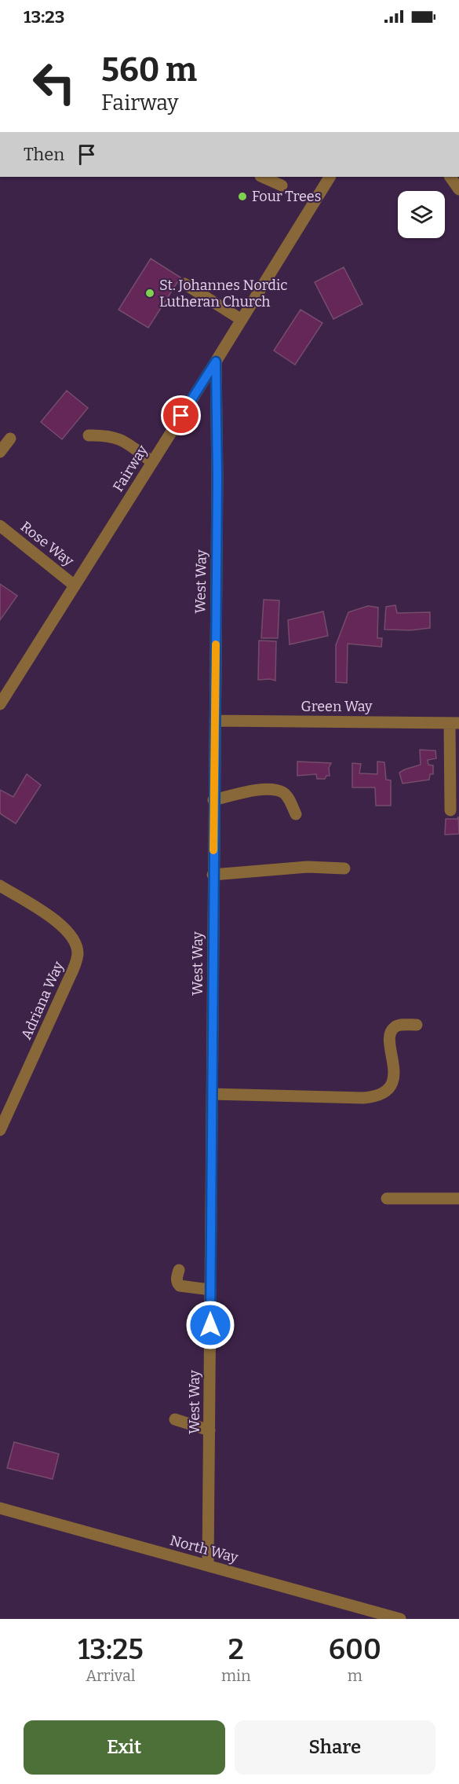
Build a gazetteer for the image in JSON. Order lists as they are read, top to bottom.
{
  "streets": {
    "street": [
      "Fairway",
      "Rose Way",
      "West Way",
      "Green Way",
      "Adriana Way",
      "North Way"
    ]
  },
  "crossings": [
    ["Fairway", "Rose Way"],
    ["Fairway", "West Way"],
    ["West Way", "Green Way"],
    ["West Way", "North Way"]
  ],
  "places": ["Four Trees", "St. Johannes Nordic Lutheran Church"],
  "page": {
    "status": "13:23",
    "turn": ["560 m", "Fairway"],
    "then": "Then",
    "eta": [
      "13:25",
      "Arrival",
      "2",
      "min",
      "600",
      "m"
    ],
    "buttons": ["Exit", "Share"]
  }
}
